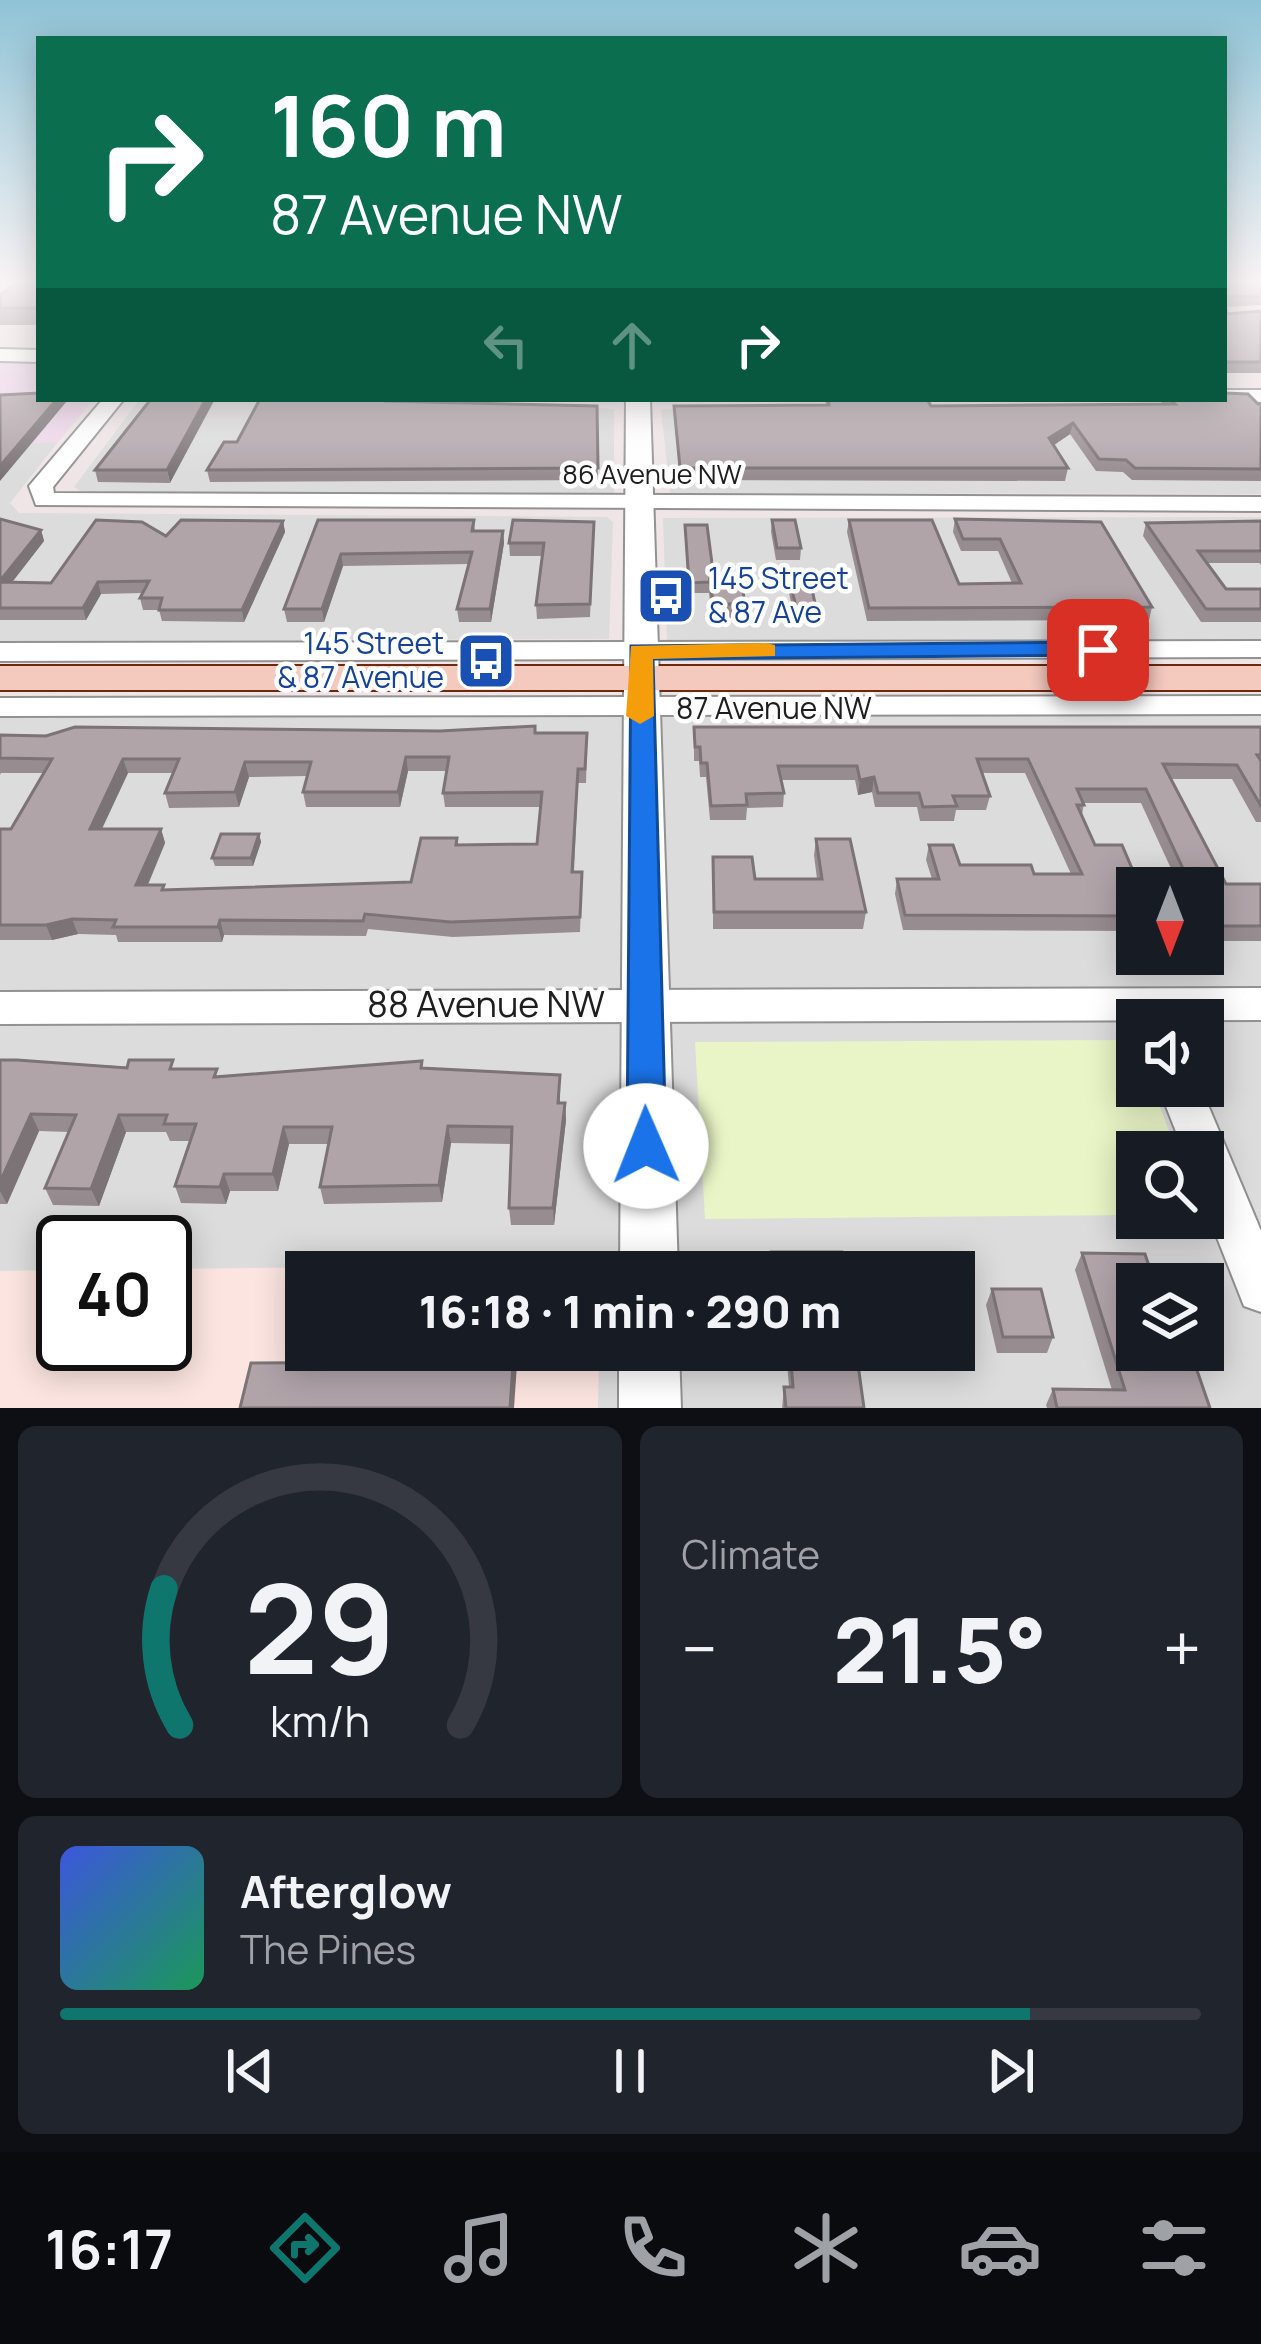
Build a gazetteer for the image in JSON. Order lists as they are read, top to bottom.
{
  "streets": {
    "main road": ["87 Avenue NW"],
    "street": ["86 Avenue NW", "88 Avenue NW"]
  },
  "places": {
    "bus stop": ["145 Street & 87 Ave", "145 Street & 87 Avenue"]
  },
  "north": "bottom",
  "page": {
    "turn": ["160 m", "87 Avenue NW"],
    "limit": "40",
    "trip": "16:18 · 1 min · 290 m",
    "tile": "Climate",
    "heat": ["−", "21.5°", "+"],
    "song": ["Afterglow", "The Pines"],
    "tabs": "16:17",
    "gauge": ["29", "km/h"]
  }
}
